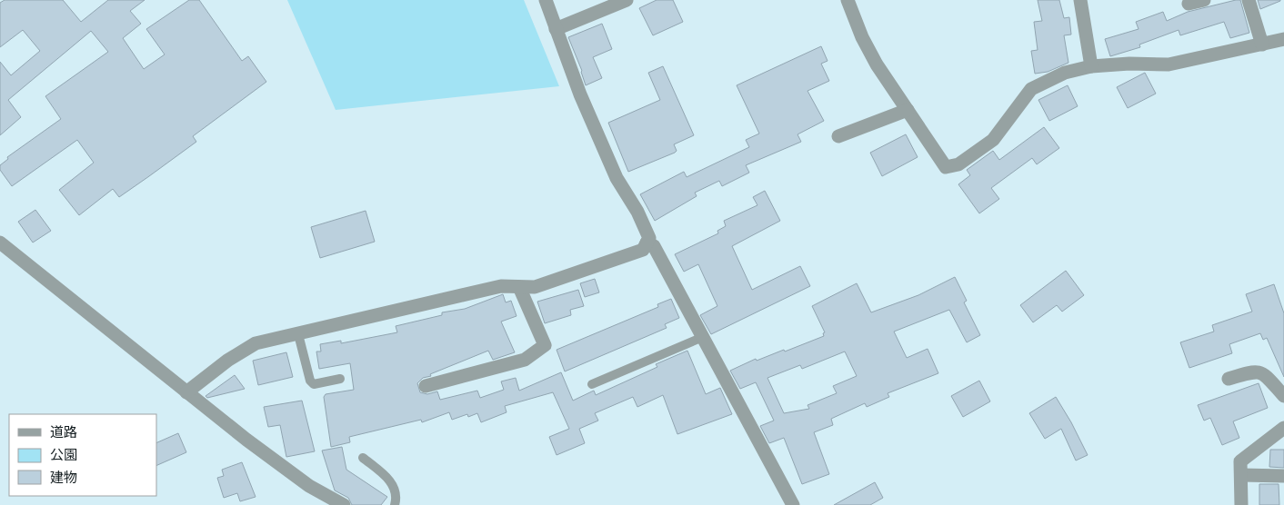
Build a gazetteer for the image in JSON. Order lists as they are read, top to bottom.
{
  "legend": ["道路", "公園", "建物"]
}
